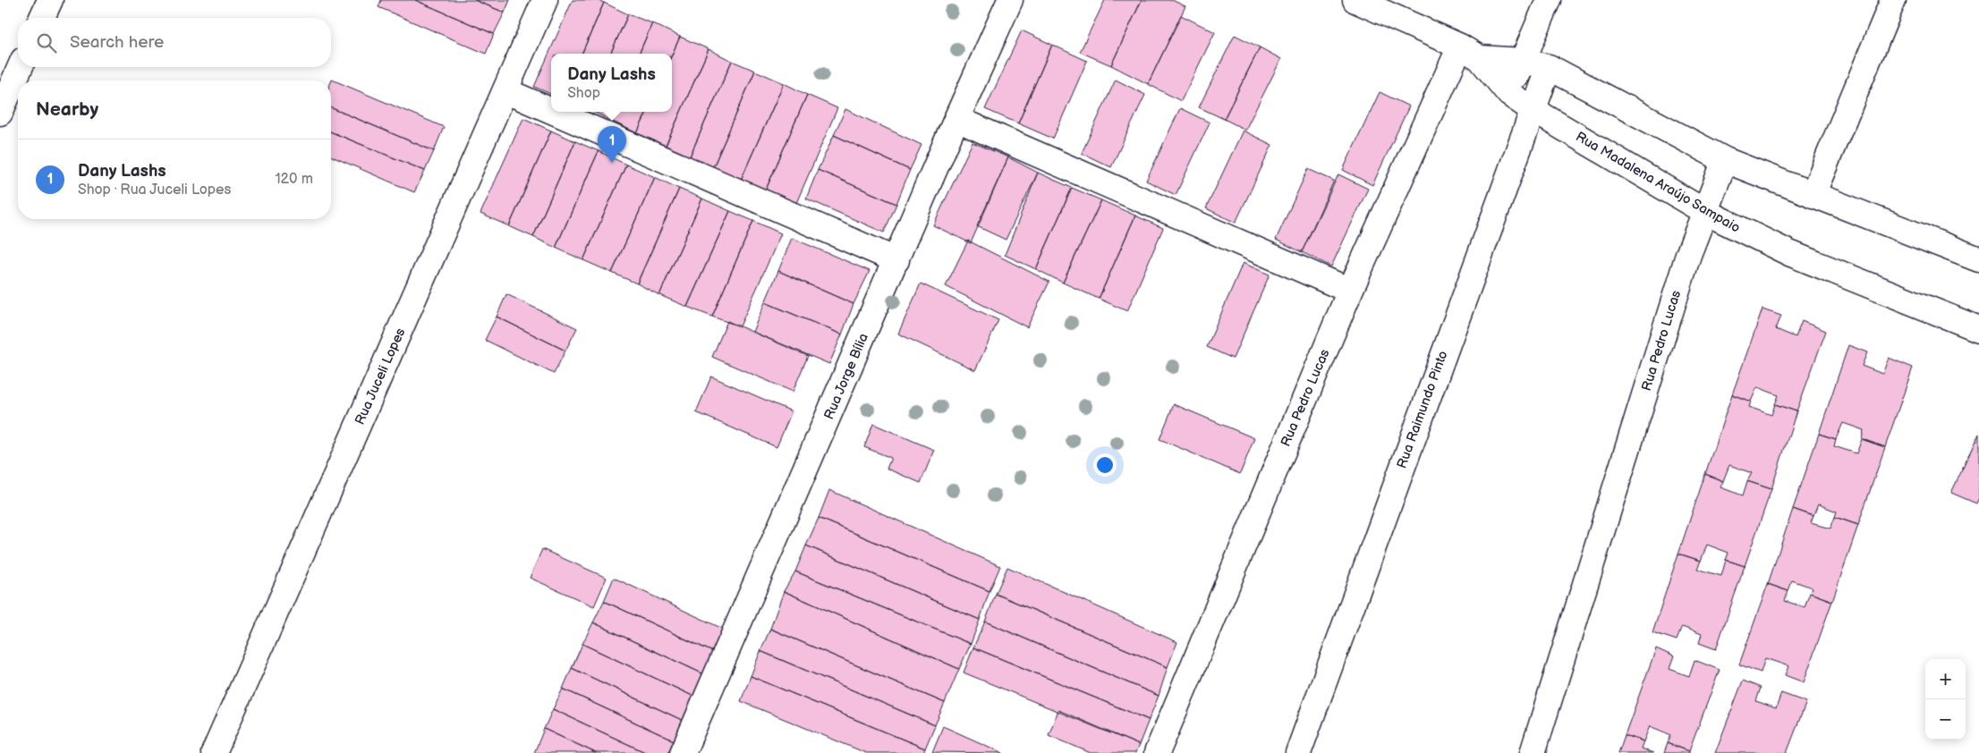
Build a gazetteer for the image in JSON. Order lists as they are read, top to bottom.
{
  "streets": {
    "street": [
      "Rua Madalena Araújo Sampaio",
      "Rua Pedro Lucas",
      "Rua Juceli Lopes",
      "Rua Jorge Bília",
      "Rua Raimundo Pinto"
    ]
  },
  "crossings": [
    ["Rua Madalena Araújo Sampaio", "Rua Pedro Lucas"],
    ["Rua Madalena Araújo Sampaio", "Rua Raimundo Pinto"]
  ],
  "page": {
    "search": "Search here",
    "popup": ["Dany Lashs", "Shop"],
    "heading": "Nearby",
    "pins": "1",
    "list": [
      {
        "mark": "1",
        "name": "Dany Lashs",
        "note": "Shop · Rua Juceli Lopes",
        "value": "120 m"
      }
    ],
    "map_buttons": ["+", "−"]
  }
}
